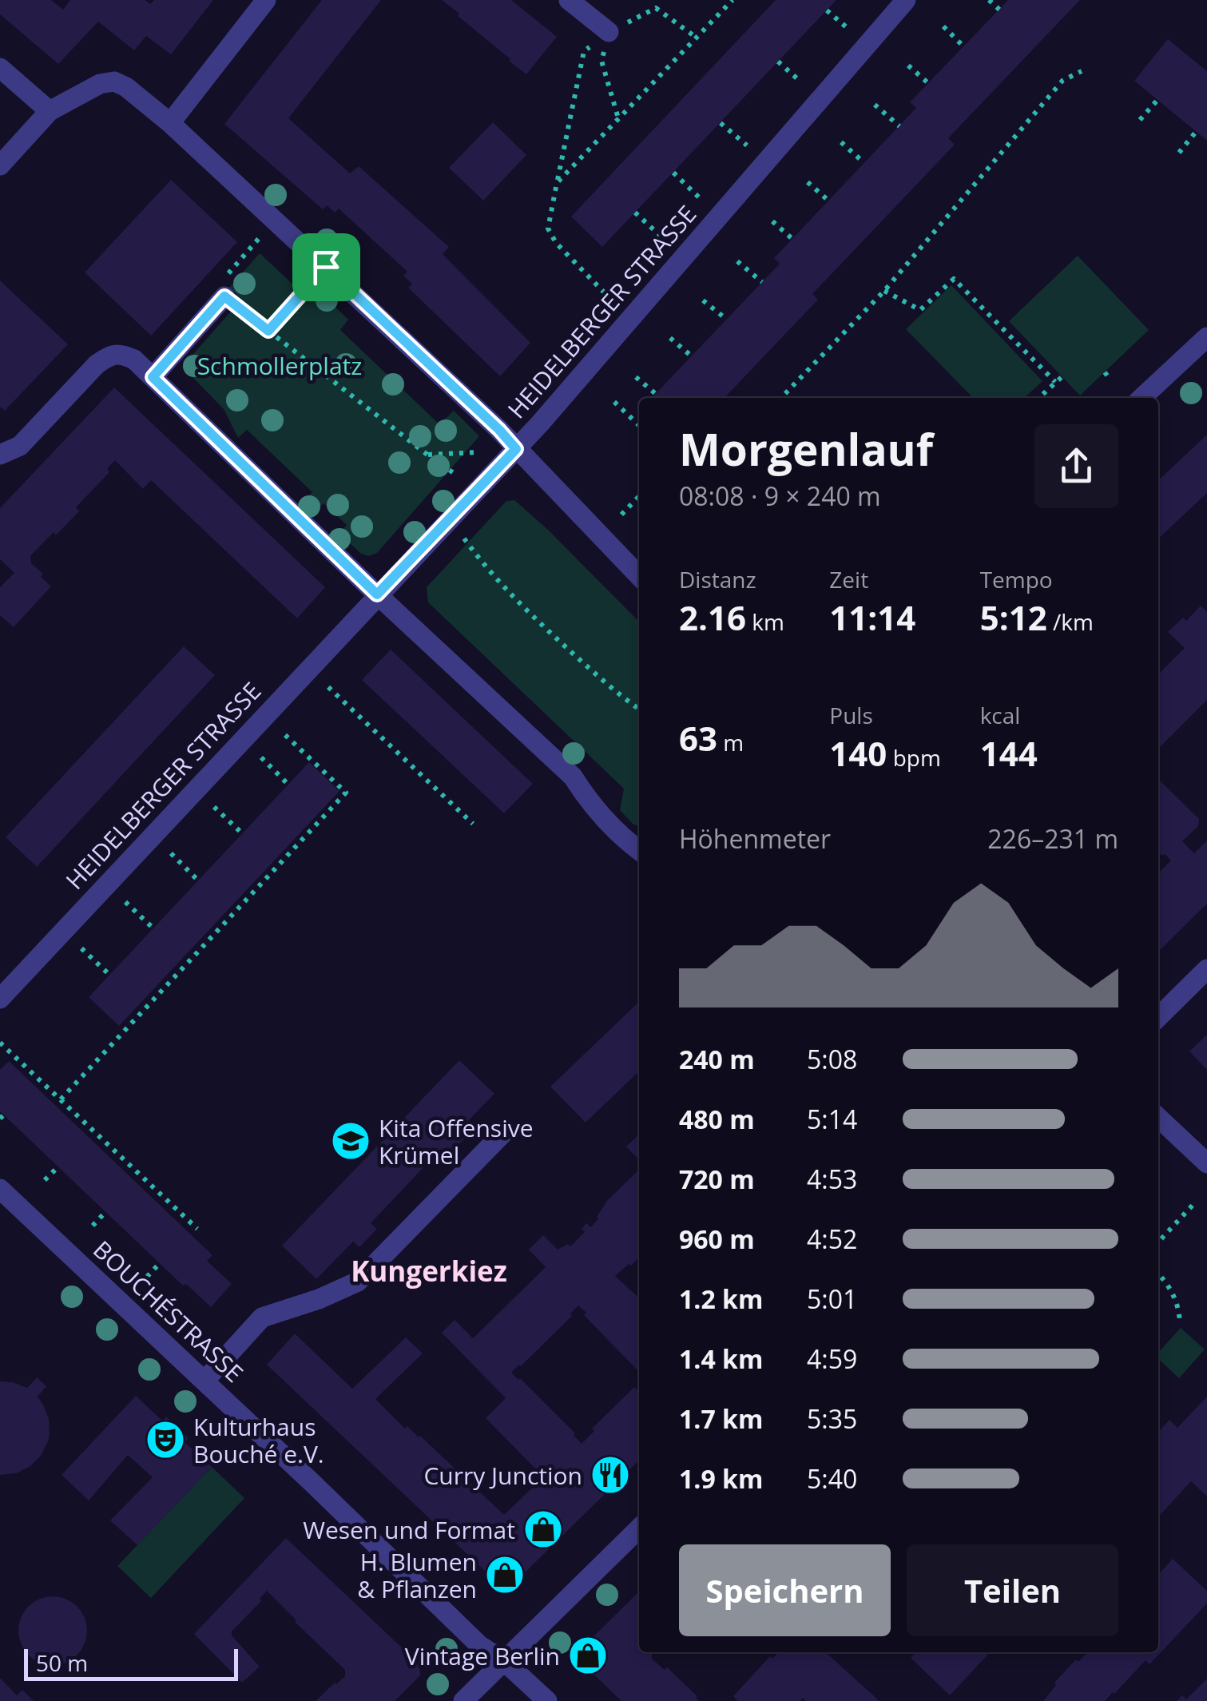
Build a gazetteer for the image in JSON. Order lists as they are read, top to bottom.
{
  "streets": {
    "street": ["HEIDELBERGER STRASSE", "BOUCHÉSTRASSE"]
  },
  "districts": ["Kungerkiez"],
  "parks": ["Schmollerplatz"],
  "places": {
    "school or university": ["Kita Offensive Krümel"],
    "theatre": ["Kulturhaus Bouché e.V."],
    "restaurant": ["Curry Junction"],
    "shop": ["Wesen und Format", "H. Blumen & Pflanzen", "Vintage Berlin"]
  },
  "scale_bar": "50 m",
  "page": {
    "heading": ["Morgenlauf", "08:08 · 9 × 240 m"],
    "stats": [
      ["Distanz", "2.16 km"],
      ["Zeit", "11:14"],
      ["Tempo", "5:12 /km"],
      ["63 m"],
      ["Puls", "140 bpm"],
      ["kcal", "144"]
    ],
    "chart": ["Höhenmeter", "226–231 m"],
    "list": [
      {
        "name": "240 m",
        "note": "5:08"
      },
      {
        "name": "480 m",
        "note": "5:14"
      },
      {
        "name": "720 m",
        "note": "4:53"
      },
      {
        "name": "960 m",
        "note": "4:52"
      },
      {
        "name": "1.2 km",
        "note": "5:01"
      },
      {
        "name": "1.4 km",
        "note": "4:59"
      },
      {
        "name": "1.7 km",
        "note": "5:35"
      },
      {
        "name": "1.9 km",
        "note": "5:40"
      }
    ],
    "buttons": ["Speichern", "Teilen"],
    "scale": "50 m"
  }
}
